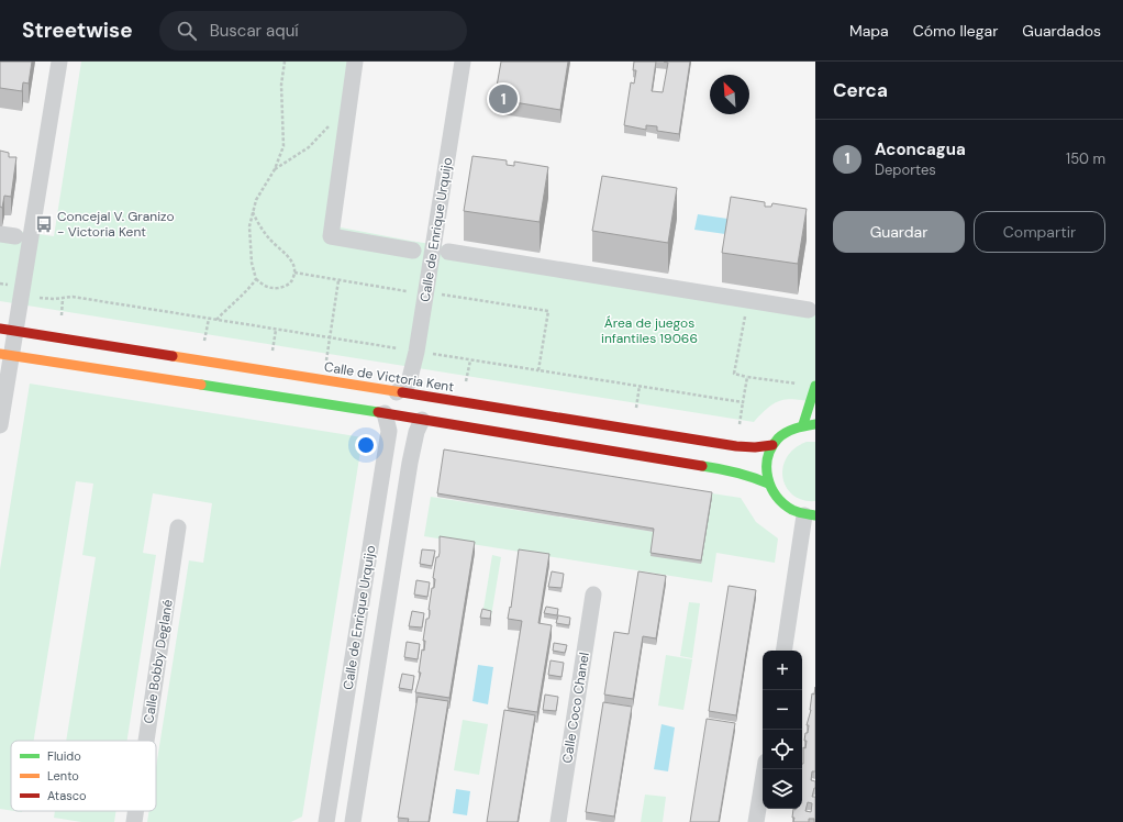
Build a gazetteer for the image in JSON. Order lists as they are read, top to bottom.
{
  "streets": {
    "main road": ["Calle de Victoria Kent"],
    "street": ["Calle de Enrique Urquijo", "Calle Bobby Deglané", "Calle Coco Chanel"]
  },
  "crossings": [
    ["Calle de Enrique Urquijo", "Calle de Victoria Kent"]
  ],
  "parks": ["Área de juegos infantiles 19066"],
  "places": {
    "bus stop": ["Concejal V. Granizo - Victoria Kent"]
  },
  "legend": ["Fluido", "Lento", "Atasco"],
  "north": "top left",
  "page": {
    "header": "Streetwise",
    "search": "Buscar aquí",
    "nav": ["Mapa", "Cómo llegar", "Guardados"],
    "heading": "Cerca",
    "pins": "1",
    "list": [
      {
        "mark": "1",
        "name": "Aconcagua",
        "note": "Deportes",
        "value": "150 m"
      }
    ],
    "buttons": ["Guardar", "Compartir"],
    "map_buttons": ["+", "−"]
  }
}
